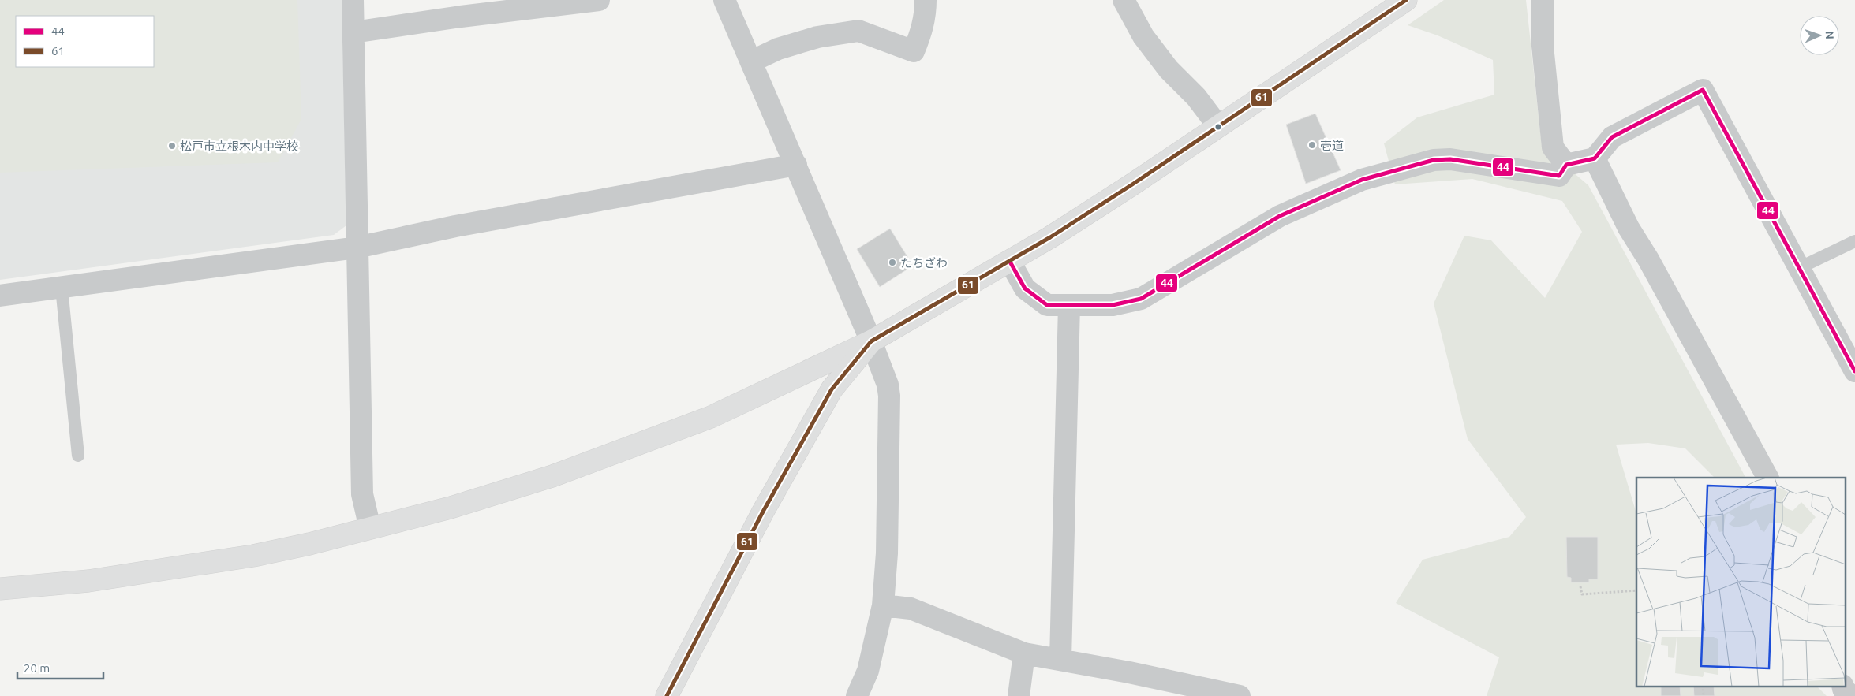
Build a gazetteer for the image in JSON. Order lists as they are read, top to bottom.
{
  "places": ["壱道", "松戸市立根木内中学校", "たちざわ"],
  "lines": ["transit line 61", "transit line 44"],
  "legend": ["44", "61"],
  "scale_bar": "20 m",
  "north": "right"
}
